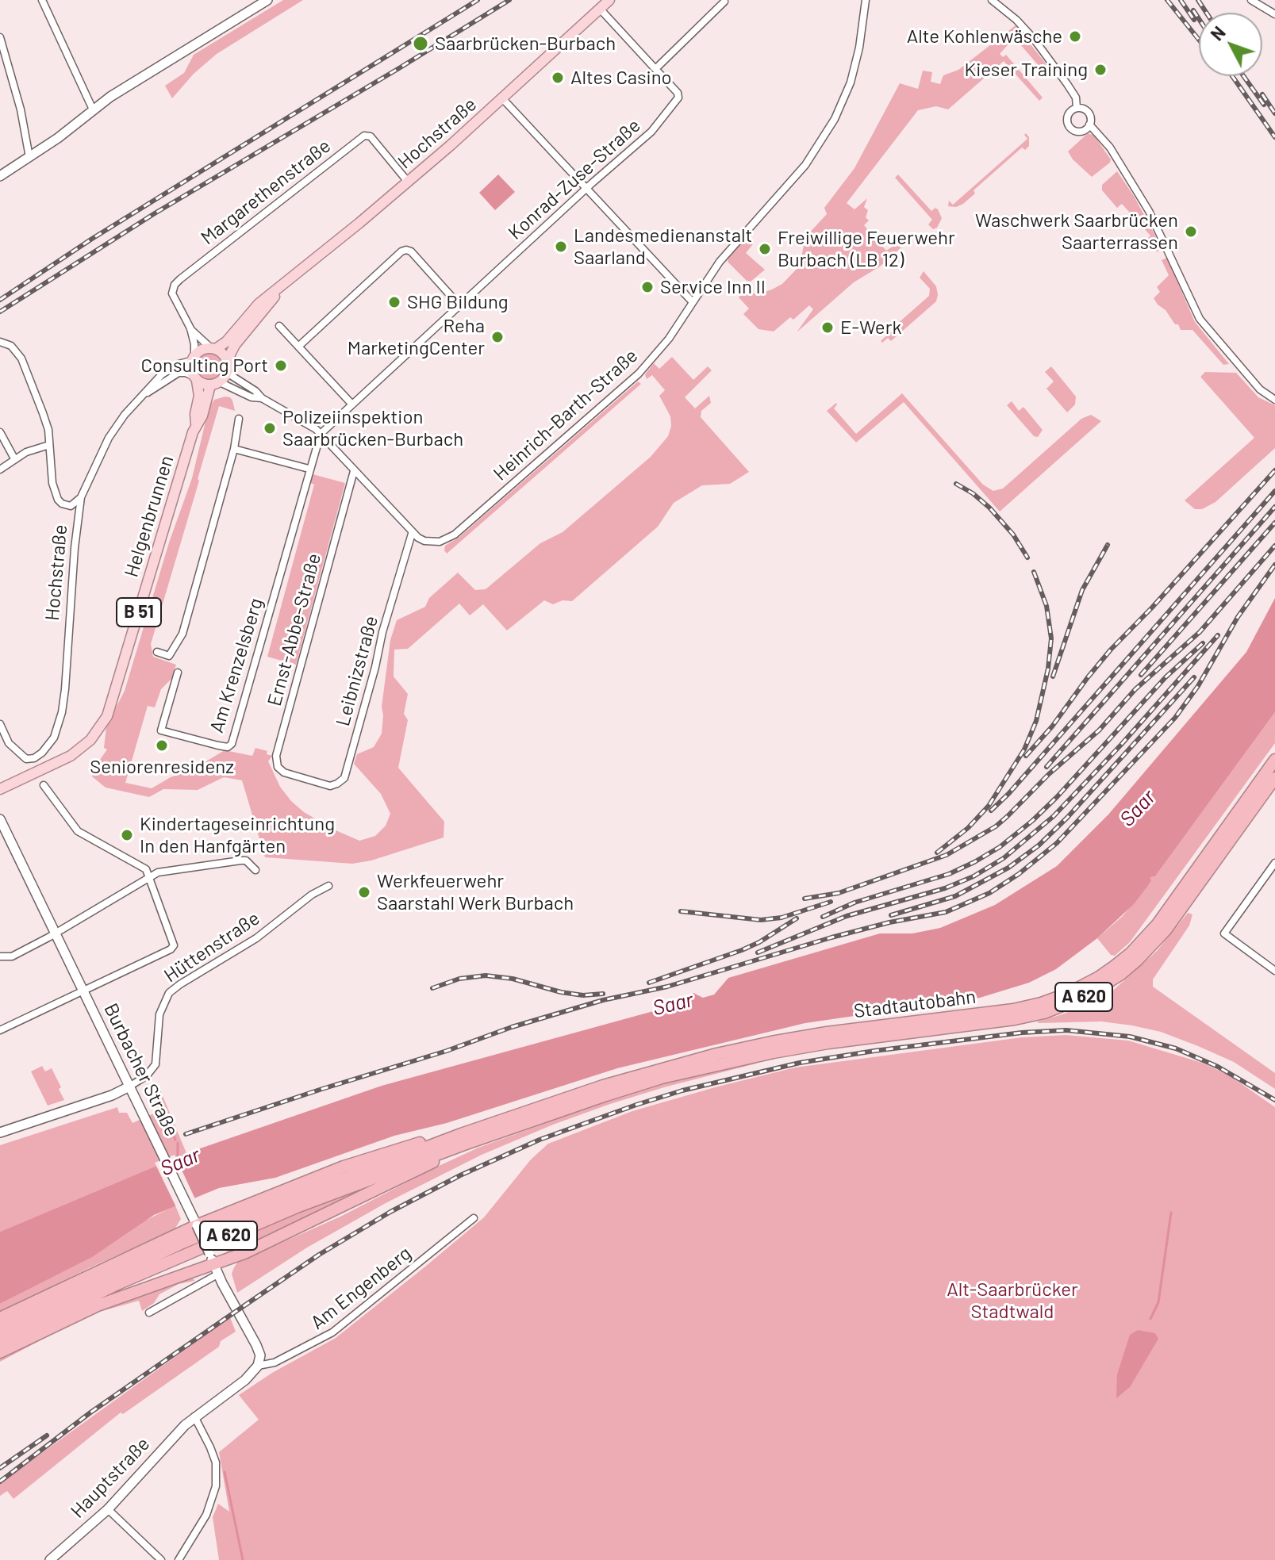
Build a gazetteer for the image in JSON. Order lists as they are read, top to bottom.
{
  "streets": {
    "highway": ["A 620", "Stadtautobahn"],
    "main road": [
      "Hochstraße",
      "Helgenbrunnen",
      "B 51",
      "Burbacher Straße",
      "Hauptstraße"
    ],
    "street": [
      "Konrad-Zuse-Straße",
      "Margarethenstraße",
      "Heinrich-Barth-Straße",
      "Ernst-Abbe-Straße",
      "Am Krenzelsberg",
      "Leibnizstraße",
      "Hüttenstraße",
      "Am Engenberg"
    ]
  },
  "crossings": [
    ["Hochstraße", "Konrad-Zuse-Straße"],
    ["Hochstraße", "Margarethenstraße"],
    ["Hochstraße", "Helgenbrunnen"],
    ["Hochstraße", "B 51"],
    ["Konrad-Zuse-Straße", "Am Krenzelsberg"],
    ["Margarethenstraße", "Helgenbrunnen"],
    ["Margarethenstraße", "B 51"],
    ["Heinrich-Barth-Straße", "Leibnizstraße"],
    ["Helgenbrunnen", "B 51"],
    ["Ernst-Abbe-Straße", "Leibnizstraße"],
    ["Hüttenstraße", "Burbacher Straße"],
    ["A 620", "Stadtautobahn"],
    ["Burbacher Straße", "Am Engenberg"]
  ],
  "water": ["Saar"],
  "parks": ["Alt-Saarbrücker Stadtwald"],
  "places": [
    "Alte Kohlenwäsche",
    "Saarbrücken-Burbach",
    "Kieser Training",
    "Altes Casino",
    "Waschwerk Saarbrücken Saarterrassen",
    "Landesmedienanstalt Saarland",
    "Freiwillige Feuerwehr Burbach (LB 12)",
    "Service Inn II",
    "SHG Bildung",
    "E-Werk",
    "Reha MarketingCenter",
    "Consulting Port",
    "Polizeiinspektion Saarbrücken-Burbach",
    "Seniorenresidenz",
    "Kindertageseinrichtung In den Hanfgärten",
    "Werkfeuerwehr Saarstahl Werk Burbach"
  ],
  "north": "top left"
}
